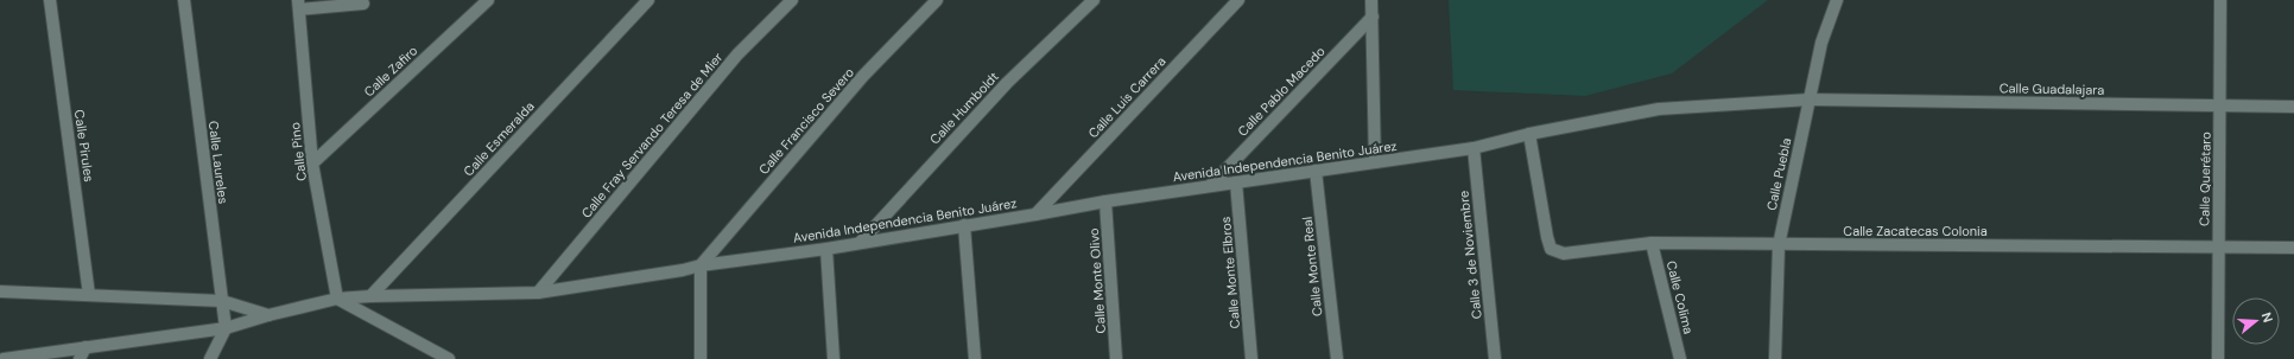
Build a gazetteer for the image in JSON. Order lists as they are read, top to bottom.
{
  "streets": {
    "street": [
      "Calle Zafiro",
      "Calle Guadalajara",
      "Calle Pablo Macedo",
      "Calle Luis Carrera",
      "Calle Humboldt",
      "Calle Francisco Severo",
      "Calle Fray Servando Teresa de Mier",
      "Calle Esmeralda",
      "Calle Pirules",
      "Calle Pino",
      "Avenida Independencia Benito Juárez",
      "Calle Laureles",
      "Calle Puebla",
      "Calle Querétaro",
      "Calle Zacatecas Colonia",
      "Calle 3 de Noviembre",
      "Calle Monte Real",
      "Calle Monte Elbros",
      "Calle Monte Olivo",
      "Calle Colima"
    ]
  },
  "crossings": [
    ["Calle Zafiro", "Calle Pino"],
    ["Calle Guadalajara", "Avenida Independencia Benito Juárez"],
    ["Calle Guadalajara", "Calle Puebla"],
    ["Calle Guadalajara", "Calle Querétaro"],
    ["Calle Pablo Macedo", "Avenida Independencia Benito Juárez"],
    ["Calle Luis Carrera", "Avenida Independencia Benito Juárez"],
    ["Calle Humboldt", "Avenida Independencia Benito Juárez"],
    ["Calle Francisco Severo", "Avenida Independencia Benito Juárez"],
    ["Calle Fray Servando Teresa de Mier", "Avenida Independencia Benito Juárez"],
    ["Calle Esmeralda", "Avenida Independencia Benito Juárez"],
    ["Calle Pino", "Avenida Independencia Benito Juárez"],
    ["Avenida Independencia Benito Juárez", "Calle Laureles"],
    ["Avenida Independencia Benito Juárez", "Calle Puebla"],
    ["Avenida Independencia Benito Juárez", "Calle Zacatecas Colonia"],
    ["Avenida Independencia Benito Juárez", "Calle 3 de Noviembre"],
    ["Avenida Independencia Benito Juárez", "Calle Monte Real"],
    ["Avenida Independencia Benito Juárez", "Calle Monte Elbros"],
    ["Avenida Independencia Benito Juárez", "Calle Monte Olivo"],
    ["Calle Puebla", "Calle Zacatecas Colonia"],
    ["Calle Querétaro", "Calle Zacatecas Colonia"],
    ["Calle Zacatecas Colonia", "Calle Colima"]
  ],
  "north": "right"
}
